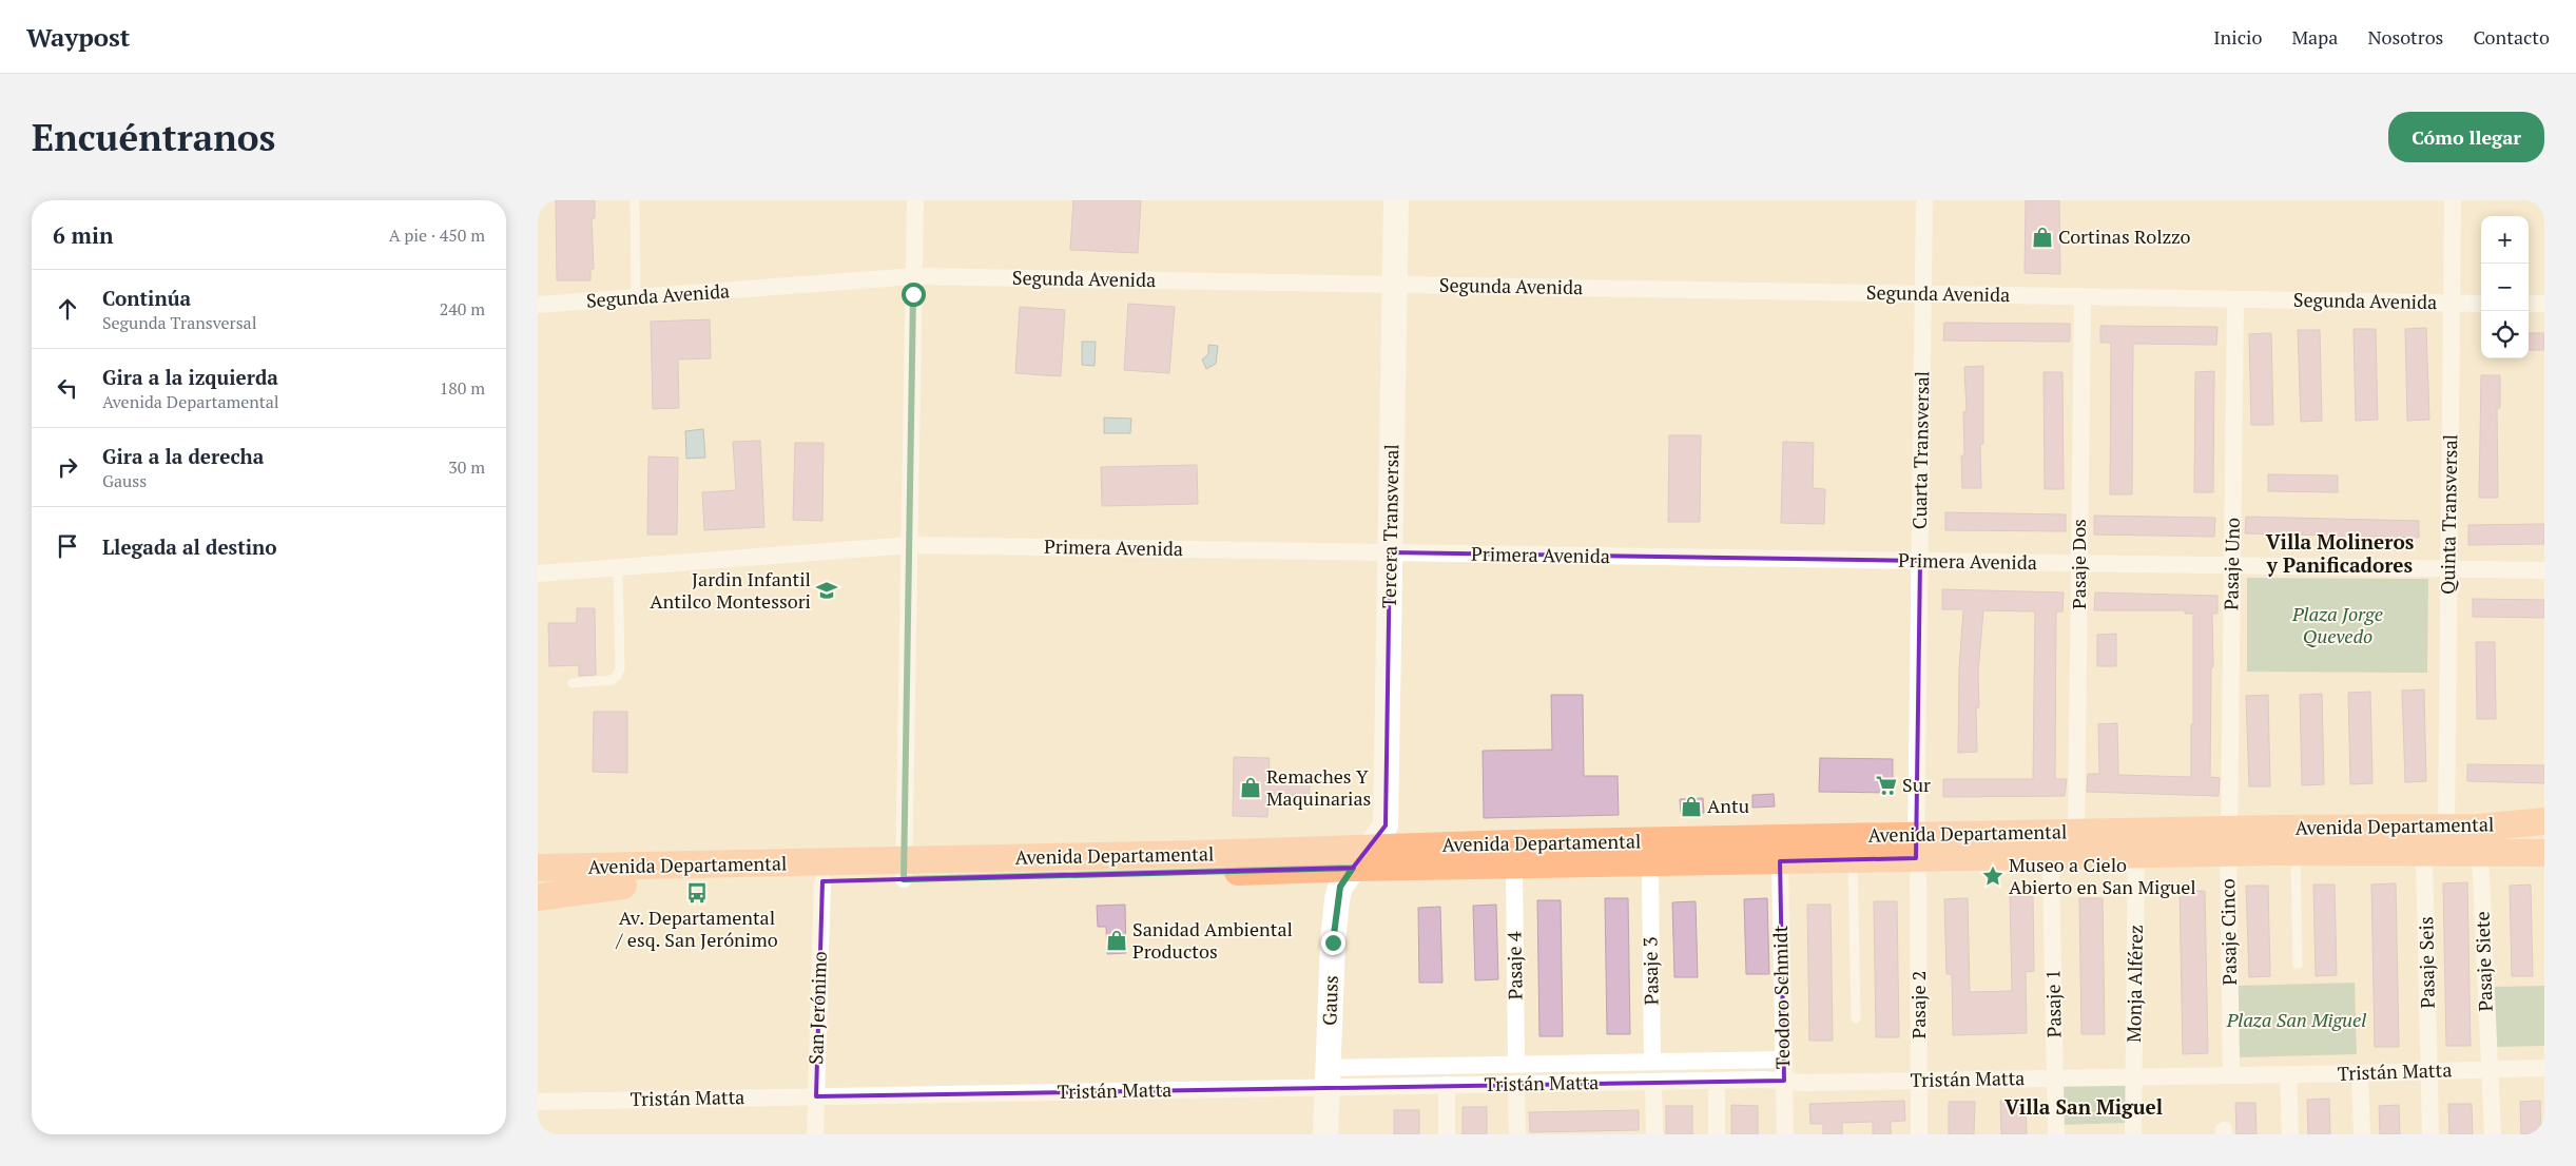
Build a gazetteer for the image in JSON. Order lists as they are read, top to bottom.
{
  "streets": {
    "main road": ["Avenida Departamental"],
    "street": [
      "Segunda Avenida",
      "Cuarta Transversal",
      "Quinta Transversal",
      "Tercera Transversal",
      "Primera Avenida",
      "Pasaje Dos",
      "Pasaje Uno",
      "Pasaje Cinco",
      "Pasaje Siete",
      "Pasaje Seis",
      "Pasaje 4",
      "Pasaje 3",
      "Monja Alférez",
      "Teodoro Schmidt",
      "Gauss",
      "Pasaje 1",
      "Pasaje 2",
      "San Jerónimo",
      "Tristán Matta"
    ]
  },
  "crossings": [
    ["Segunda Avenida", "Cuarta Transversal"],
    ["Segunda Avenida", "Quinta Transversal"],
    ["Segunda Avenida", "Tercera Transversal"],
    ["Segunda Avenida", "Pasaje Dos"],
    ["Segunda Avenida", "Pasaje Uno"],
    ["Cuarta Transversal", "Primera Avenida"],
    ["Cuarta Transversal", "Avenida Departamental"],
    ["Cuarta Transversal", "Pasaje 2"],
    ["Quinta Transversal", "Primera Avenida"],
    ["Quinta Transversal", "Avenida Departamental"],
    ["Tercera Transversal", "Primera Avenida"],
    ["Tercera Transversal", "Avenida Departamental"],
    ["Tercera Transversal", "Gauss"],
    ["Primera Avenida", "Pasaje Dos"],
    ["Primera Avenida", "Pasaje Uno"],
    ["Pasaje Dos", "Avenida Departamental"],
    ["Pasaje Uno", "Avenida Departamental"],
    ["Pasaje Uno", "Pasaje Cinco"],
    ["Avenida Departamental", "Pasaje Cinco"],
    ["Avenida Departamental", "Pasaje Siete"],
    ["Avenida Departamental", "Pasaje Seis"],
    ["Avenida Departamental", "Pasaje 4"],
    ["Avenida Departamental", "Monja Alférez"],
    ["Avenida Departamental", "Teodoro Schmidt"],
    ["Avenida Departamental", "Gauss"],
    ["Avenida Departamental", "Pasaje 2"],
    ["Avenida Departamental", "San Jerónimo"],
    ["Pasaje Cinco", "Tristán Matta"],
    ["Pasaje Siete", "Tristán Matta"],
    ["Pasaje Seis", "Tristán Matta"],
    ["Pasaje 4", "Tristán Matta"],
    ["Pasaje 3", "Tristán Matta"],
    ["Monja Alférez", "Tristán Matta"],
    ["Teodoro Schmidt", "Tristán Matta"],
    ["Gauss", "Tristán Matta"],
    ["Pasaje 1", "Tristán Matta"],
    ["Pasaje 2", "Tristán Matta"],
    ["San Jerónimo", "Tristán Matta"]
  ],
  "districts": ["Villa Molineros y Panificadores", "Villa San Miguel"],
  "parks": ["Plaza Jorge Quevedo", "Plaza San Miguel"],
  "places": {
    "shop": [
      "Cortinas Rolzzo",
      "Remaches Y Maquinarias",
      "Antu",
      "Sanidad Ambiental Productos"
    ],
    "school or university": ["Jardin Infantil Antilco Montessori"],
    "supermarket": ["Sur"],
    "place": ["Museo a Cielo Abierto en San Miguel"],
    "bus stop": ["Av. Departamental / esq. San Jerónimo"]
  },
  "page": {
    "header": "Waypost",
    "nav": [
      "Inicio",
      "Mapa",
      "Nosotros",
      "Contacto"
    ],
    "buttons": "Cómo llegar",
    "title": "Encuéntranos",
    "heading": ["6 min", "A pie · 450 m"],
    "map_buttons": ["+", "−"],
    "list": [
      ["Continúa", "Segunda Transversal", "240 m"],
      ["Gira a la izquierda", "Avenida Departamental", "180 m"],
      ["Gira a la derecha", "Gauss", "30 m"],
      "Llegada al destino"
    ]
  }
}
